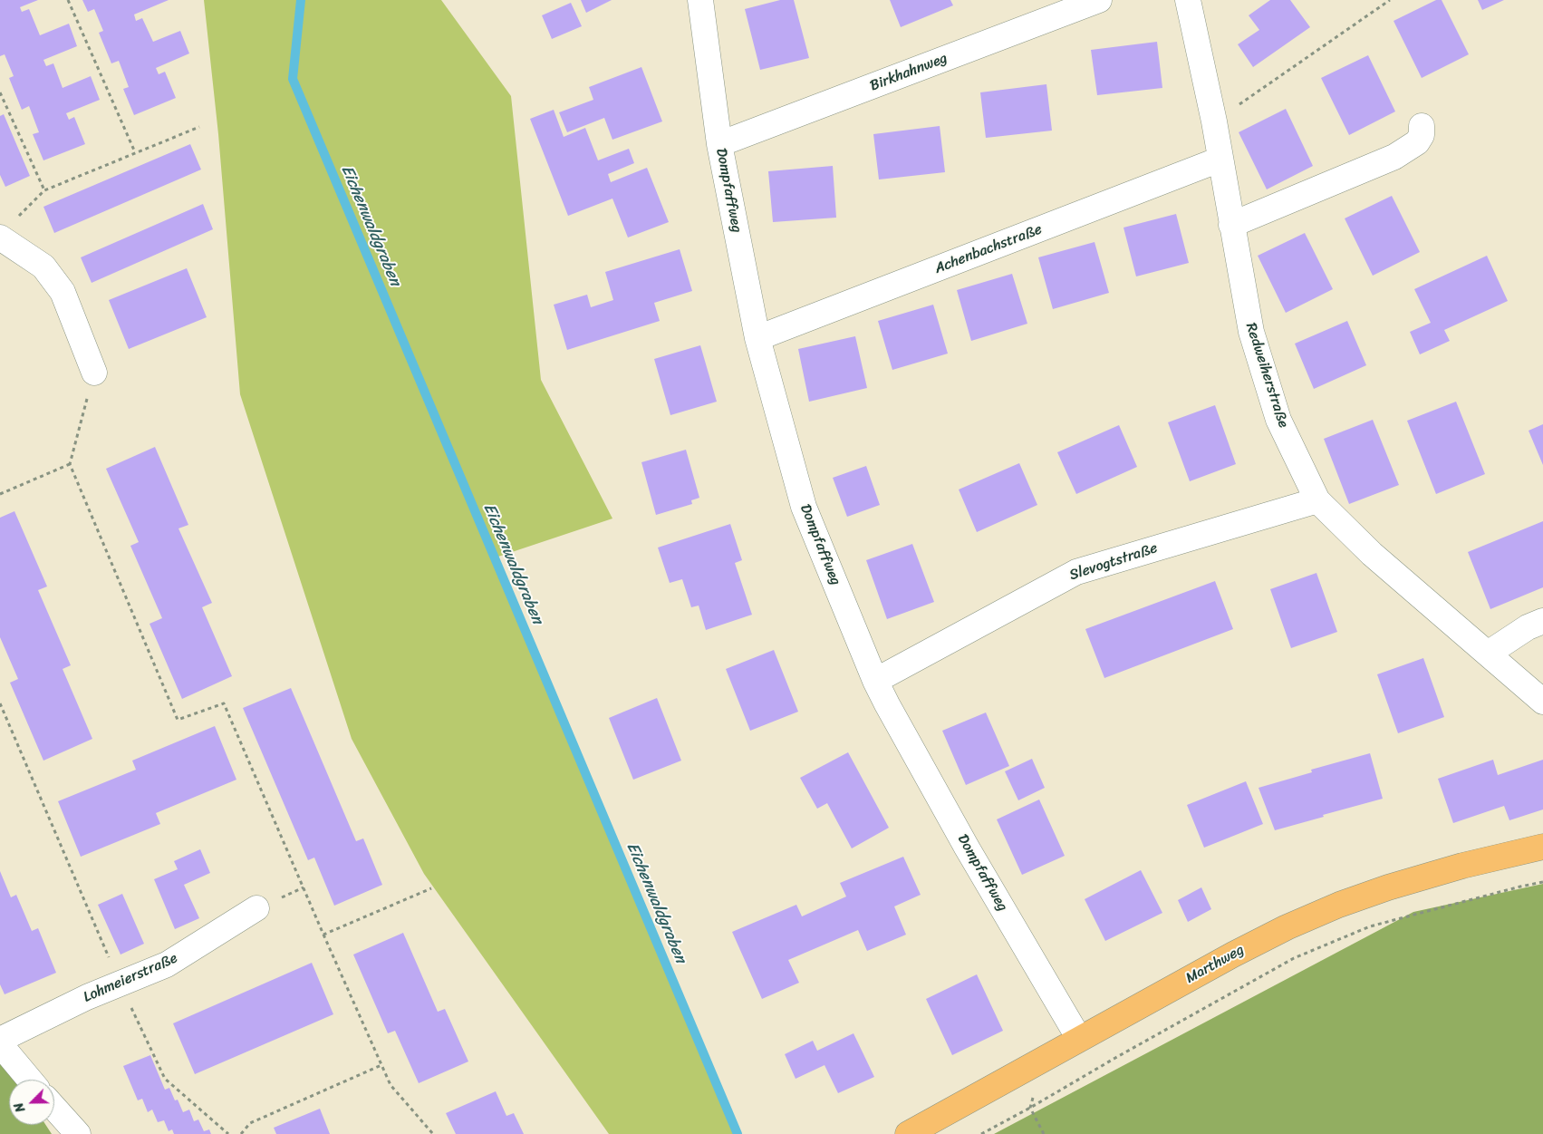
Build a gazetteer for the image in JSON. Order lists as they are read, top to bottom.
{
  "streets": {
    "main road": ["Marthweg"],
    "street": [
      "Birkhahnweg",
      "Dompfaffweg",
      "Achenbachstraße",
      "Redweiherstraße",
      "Slevogtstraße",
      "Lohmeierstraße"
    ]
  },
  "crossings": [
    ["Birkhahnweg", "Dompfaffweg"],
    ["Dompfaffweg", "Achenbachstraße"],
    ["Dompfaffweg", "Slevogtstraße"],
    ["Dompfaffweg", "Marthweg"],
    ["Achenbachstraße", "Redweiherstraße"],
    ["Redweiherstraße", "Slevogtstraße"]
  ],
  "water": ["Eichenwaldgraben"],
  "north": "bottom left"
}
